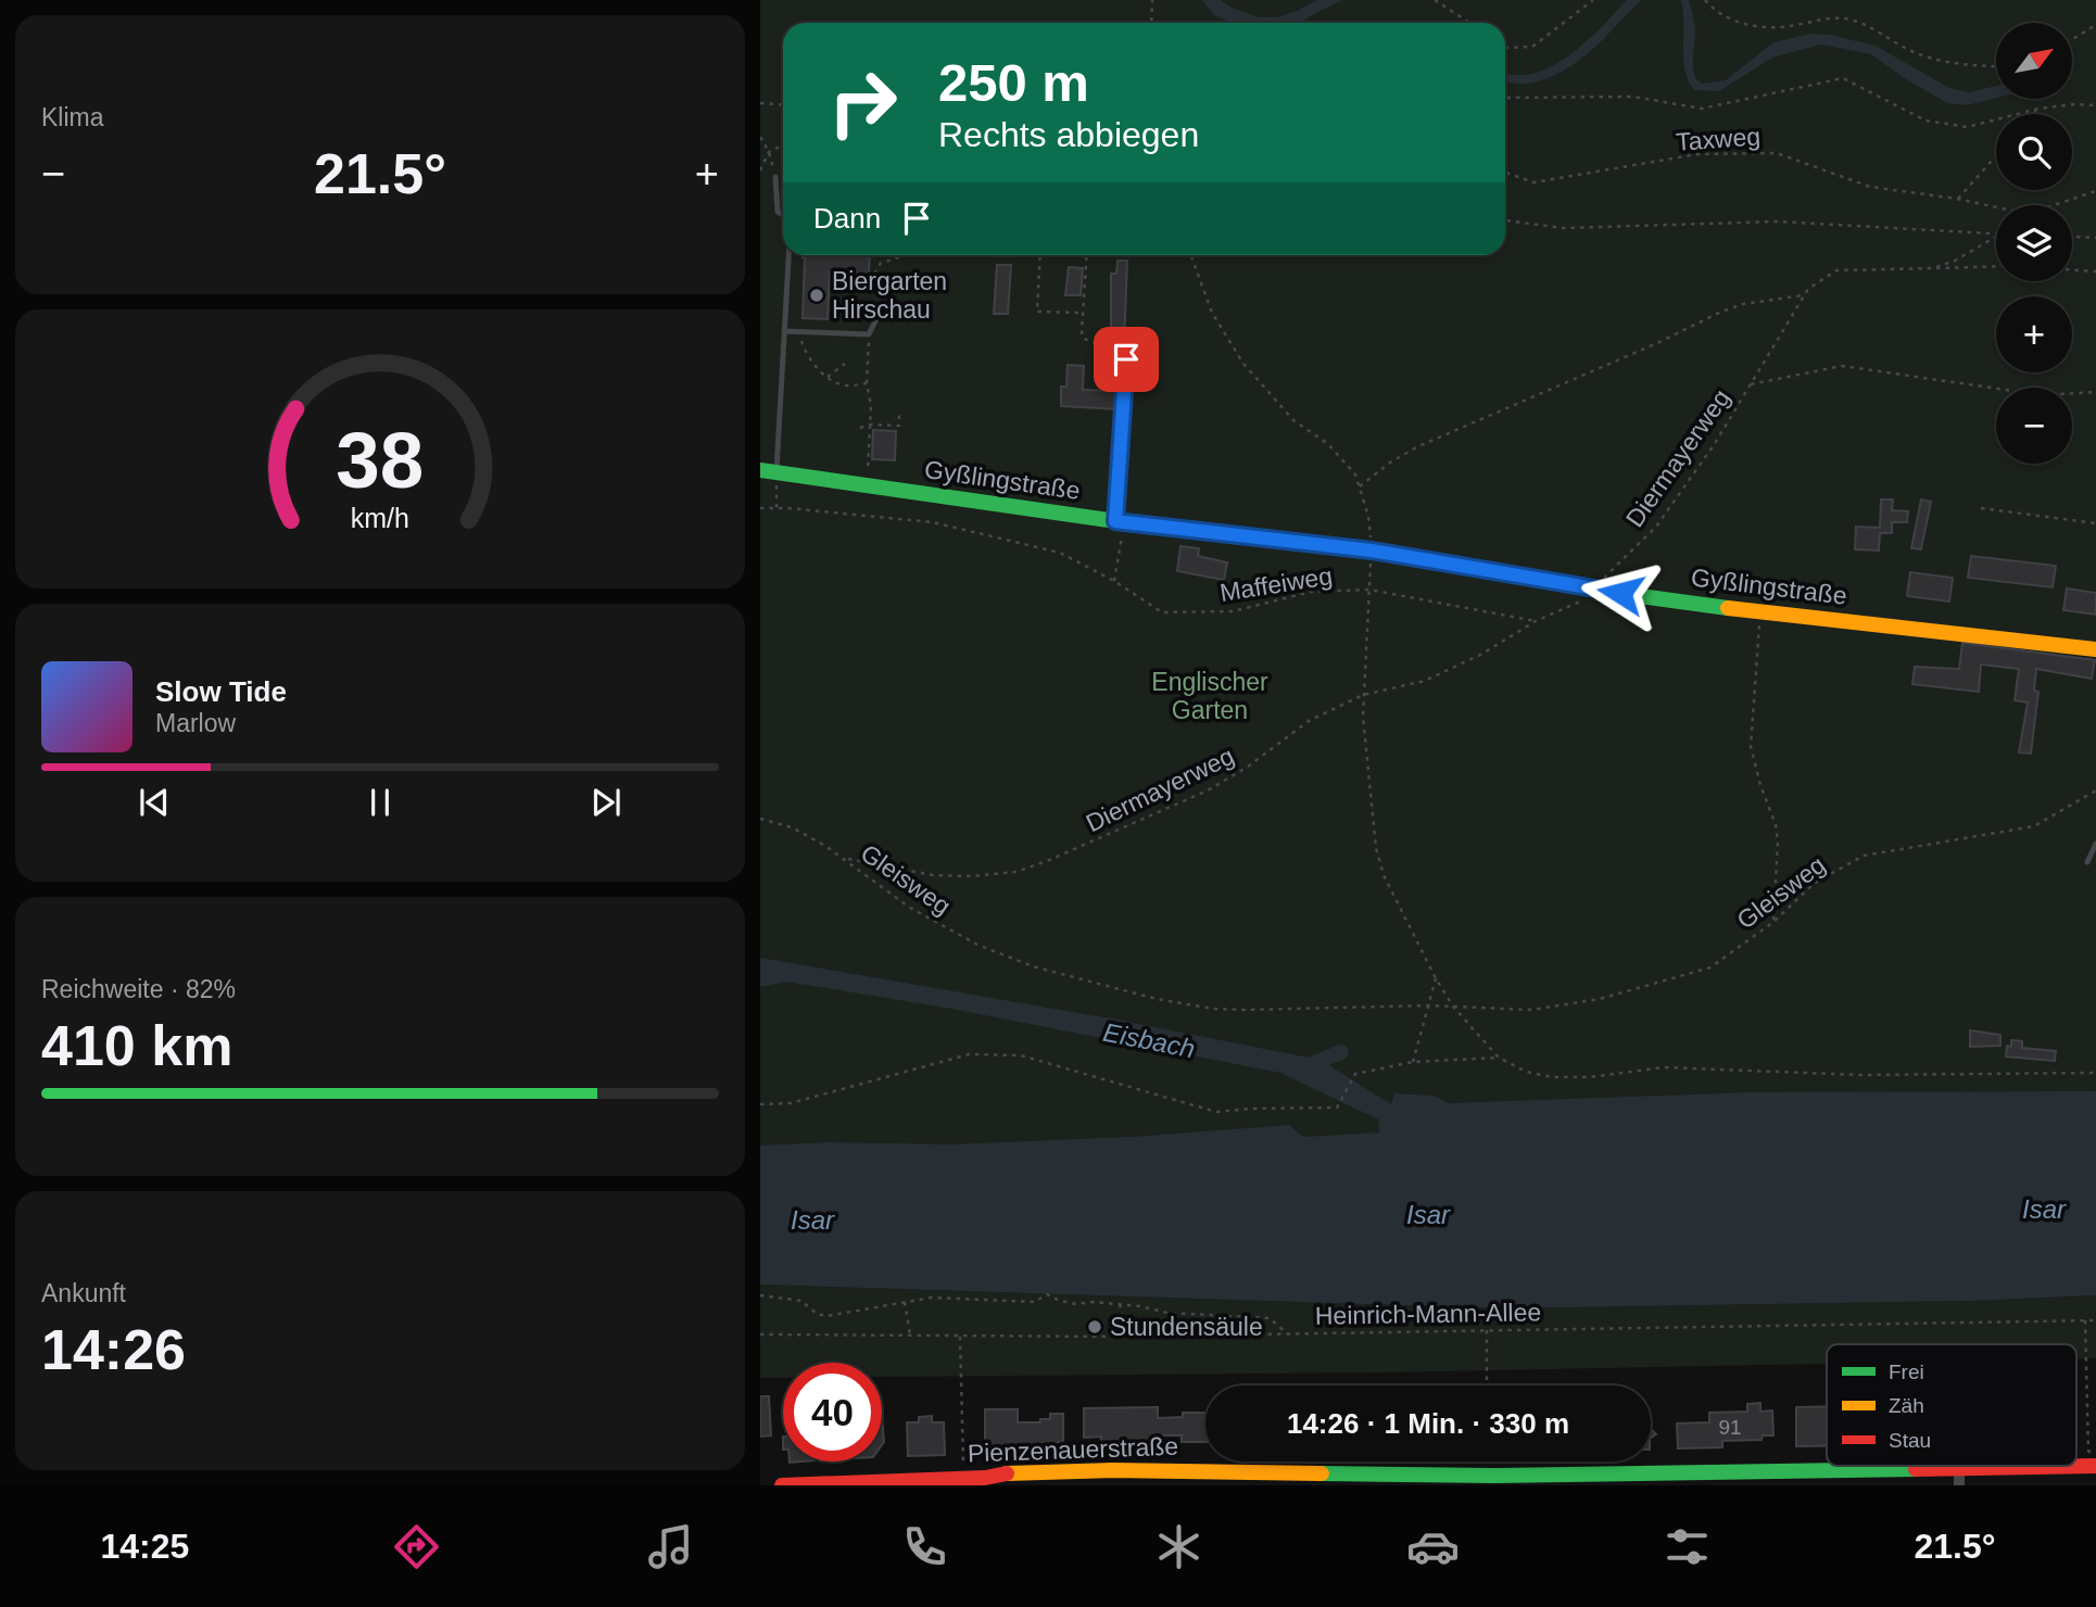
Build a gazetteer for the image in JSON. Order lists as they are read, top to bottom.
{
  "streets": {
    "street": ["Gyßlingstraße", "Pienzenauerstraße"],
    "path": [
      "Taxweg",
      "Diermayerweg",
      "Maffeiweg",
      "Gleisweg",
      "Heinrich-Mann-Allee"
    ]
  },
  "crossings": [
    ["Diermayerweg", "Gyßlingstraße"],
    ["Diermayerweg", "Maffeiweg"],
    ["Diermayerweg", "Gleisweg"],
    ["Maffeiweg", "Gleisweg"]
  ],
  "water": ["Eisbach", "Isar"],
  "parks": ["Englischer Garten"],
  "places": ["Biergarten Hirschau", "Stundensäule"],
  "house_numbers": ["91"],
  "legend": ["Frei", "Zäh", "Stau"],
  "north": "top right",
  "page": {
    "tile": [
      "Klima",
      ["Reichweite · 82%", "410 km"],
      ["Ankunft", "14:26"]
    ],
    "map_buttons": ["+", "−"],
    "turn": ["250 m", "Rechts abbiegen"],
    "heat": ["−", "21.5°", "+"],
    "then": "Dann",
    "song": ["Slow Tide", "Marlow"],
    "limit": "40",
    "trip": "14:26 · 1 Min. · 330 m",
    "tabs": ["14:25", "21.5°"],
    "gauge": ["38", "km/h"]
  }
}
